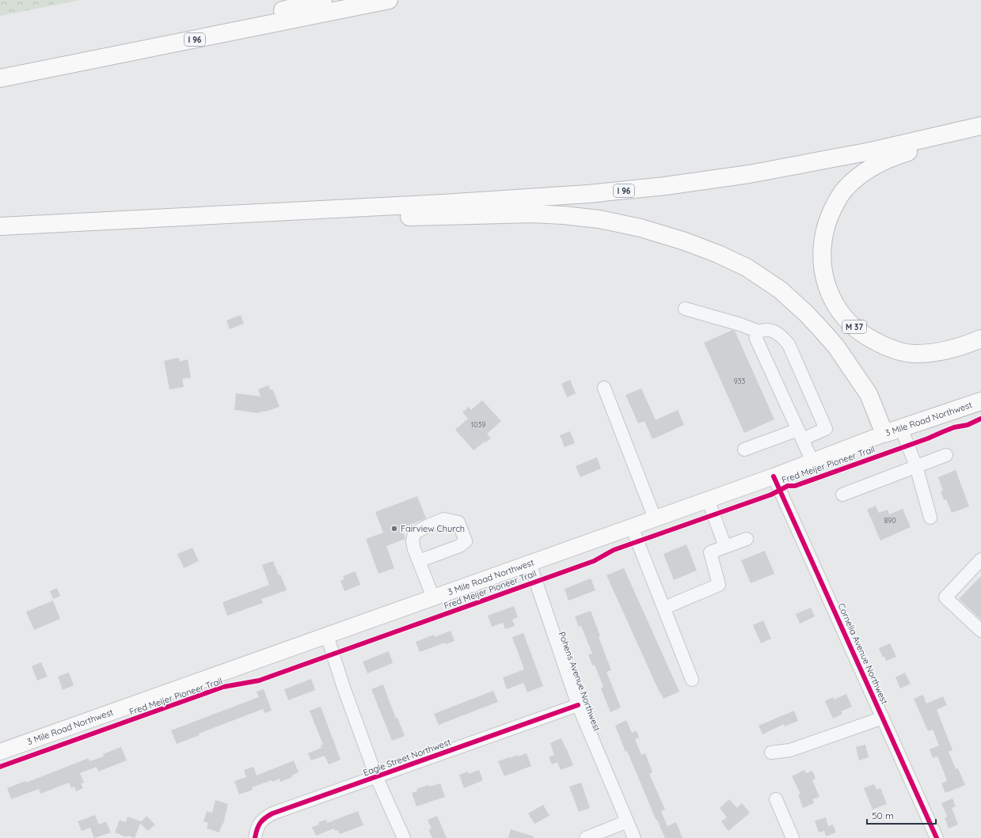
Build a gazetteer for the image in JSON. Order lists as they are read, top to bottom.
{
  "streets": {
    "highway": ["I 96", "M 37", "3 Mile Road Northwest"],
    "street": ["Cornelia Avenue Northwest", "Pohens Avenue Northwest", "Eagle Street Northwest"],
    "cycle path": ["Fred Meijer Pioneer Trail"]
  },
  "crossings": [
    ["I 96", "M 37"],
    ["3 Mile Road Northwest", "Cornelia Avenue Northwest"],
    ["3 Mile Road Northwest", "Pohens Avenue Northwest"],
    ["Pohens Avenue Northwest", "Eagle Street Northwest"]
  ],
  "places": ["Fairview Church"],
  "house_numbers": ["933", "1039", "890"],
  "scale_bar": "50 m"
}
